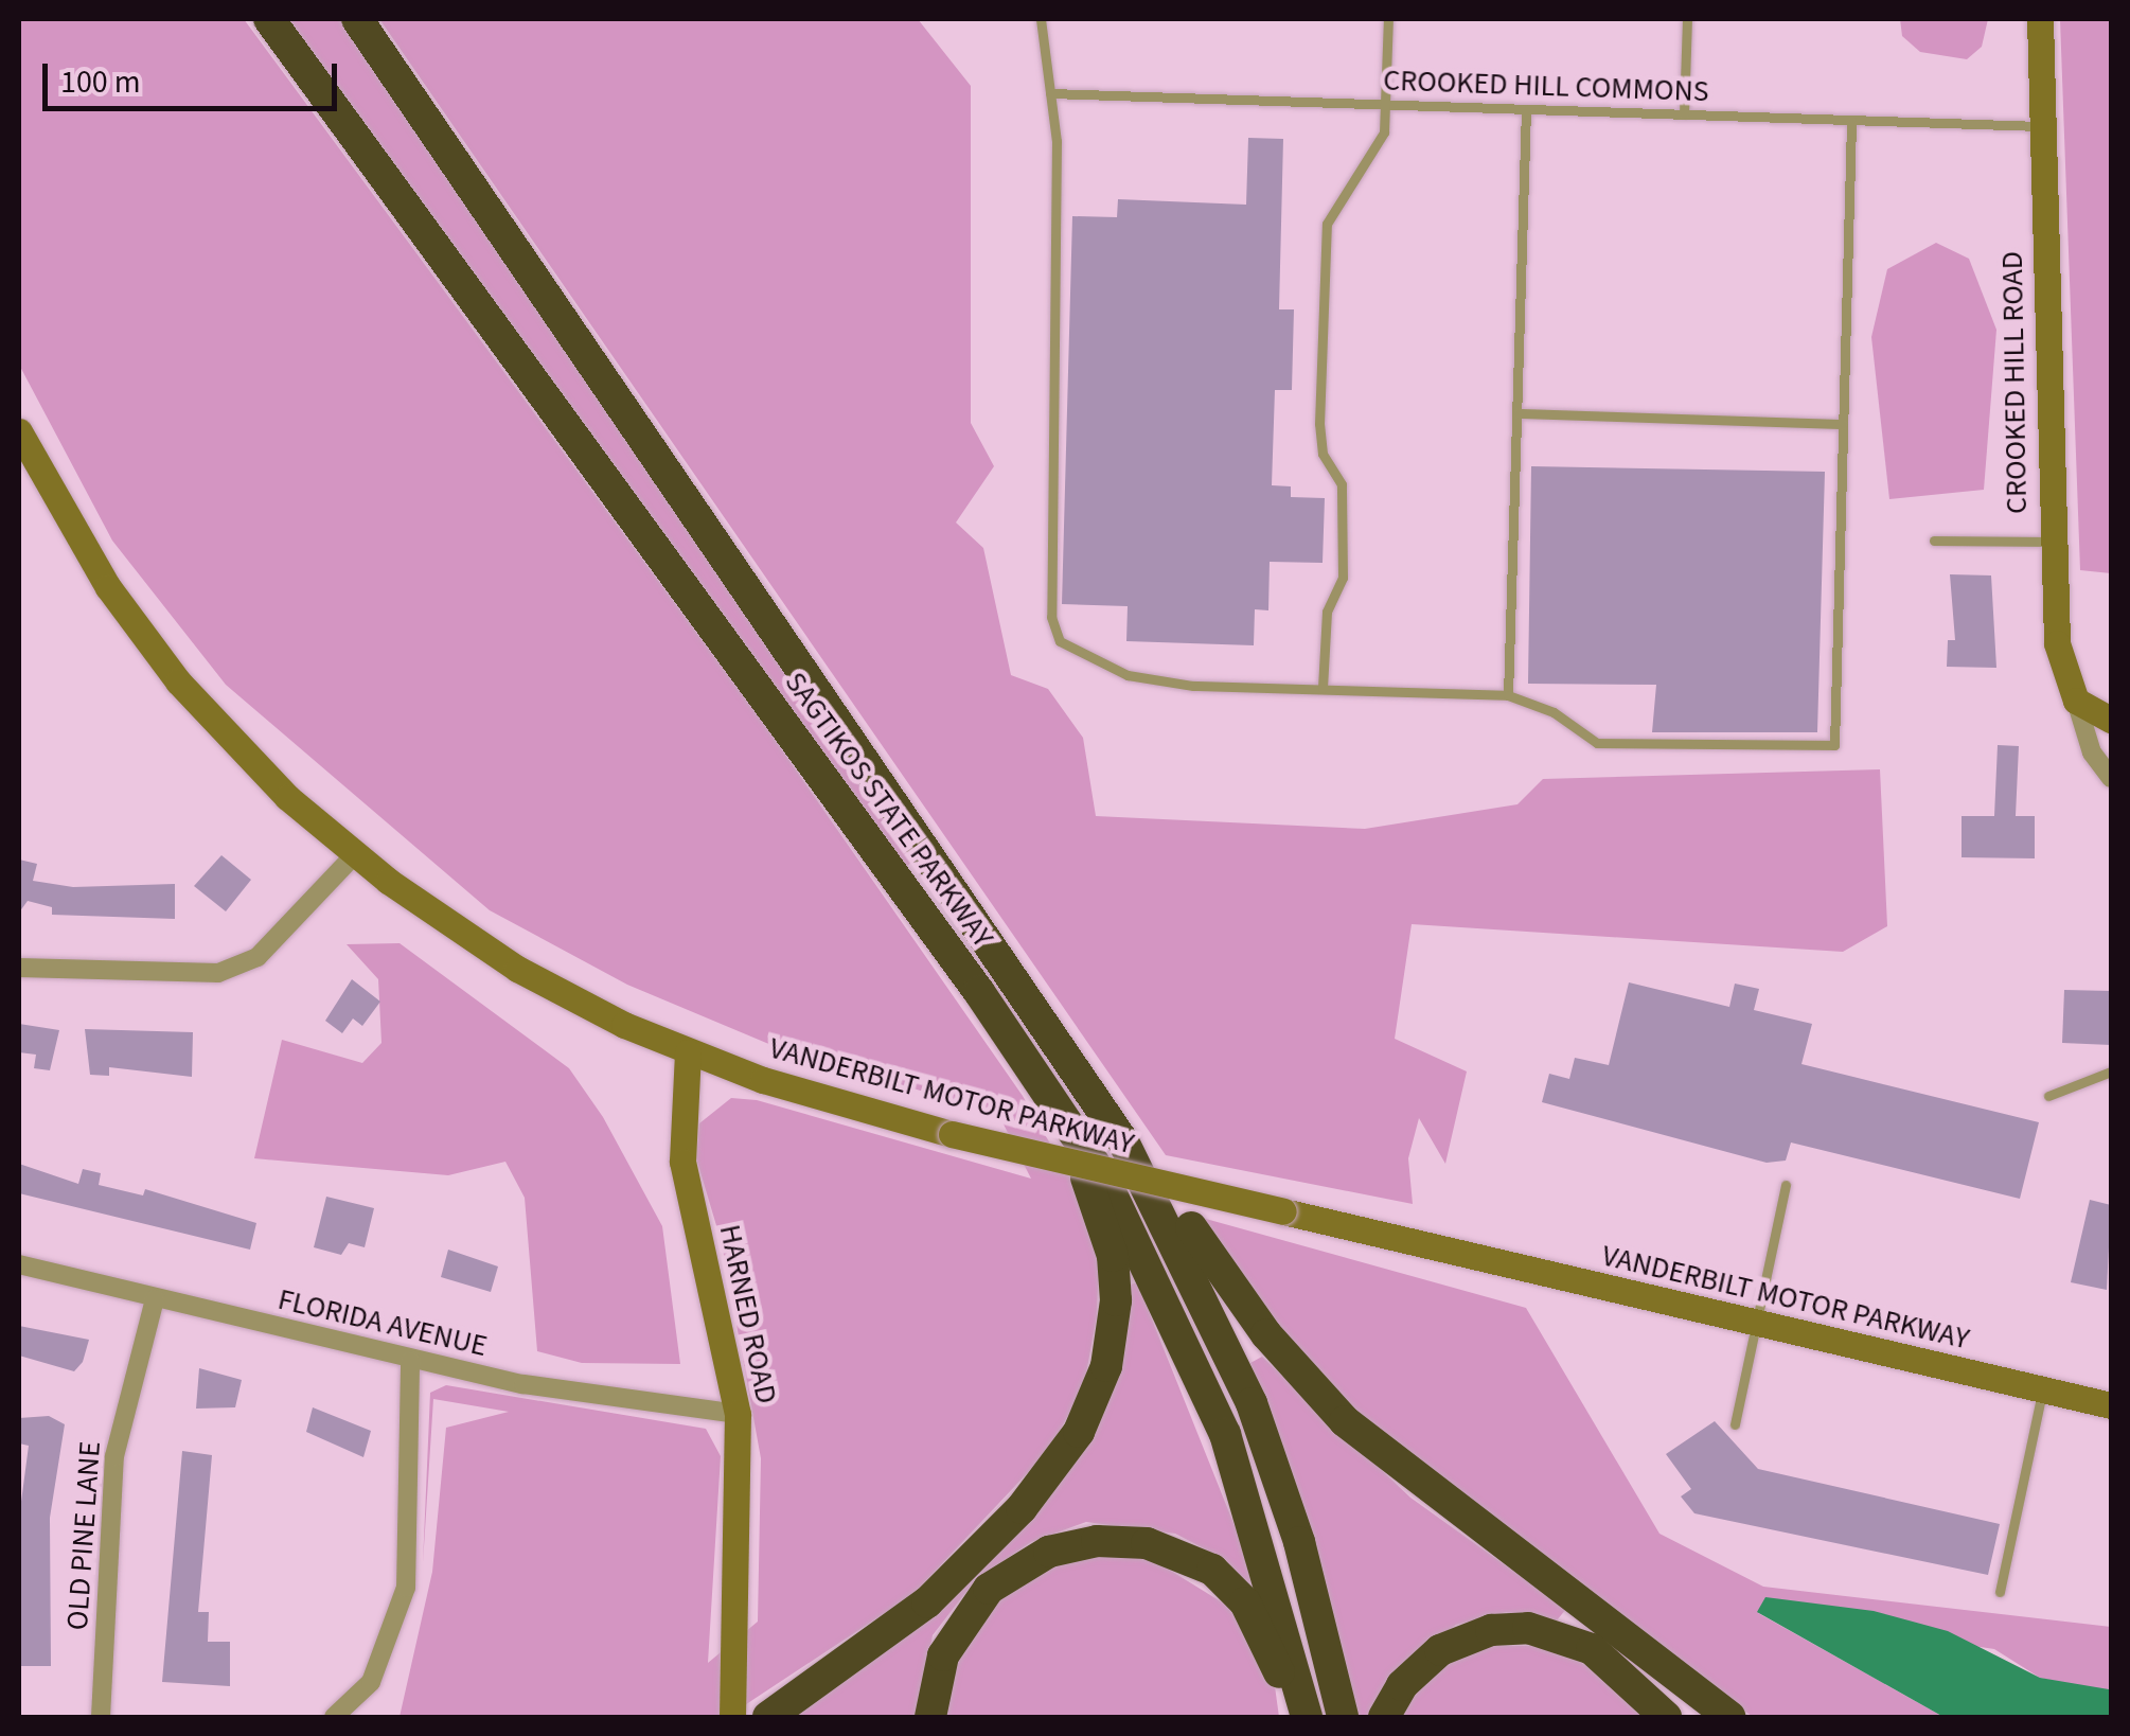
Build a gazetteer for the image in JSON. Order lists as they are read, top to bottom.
{
  "streets": {
    "highway": ["SAGTIKOS STATE PARKWAY"],
    "main road": ["CROOKED HILL ROAD", "VANDERBILT MOTOR PARKWAY", "HARNED ROAD"],
    "street": ["FLORIDA AVENUE", "OLD PINE LANE"],
    "lane": ["CROOKED HILL COMMONS"]
  },
  "crossings": [
    ["CROOKED HILL COMMONS", "CROOKED HILL ROAD"],
    ["VANDERBILT MOTOR PARKWAY", "HARNED ROAD"],
    ["HARNED ROAD", "FLORIDA AVENUE"],
    ["FLORIDA AVENUE", "OLD PINE LANE"]
  ],
  "scale_bar": "100 m"
}
